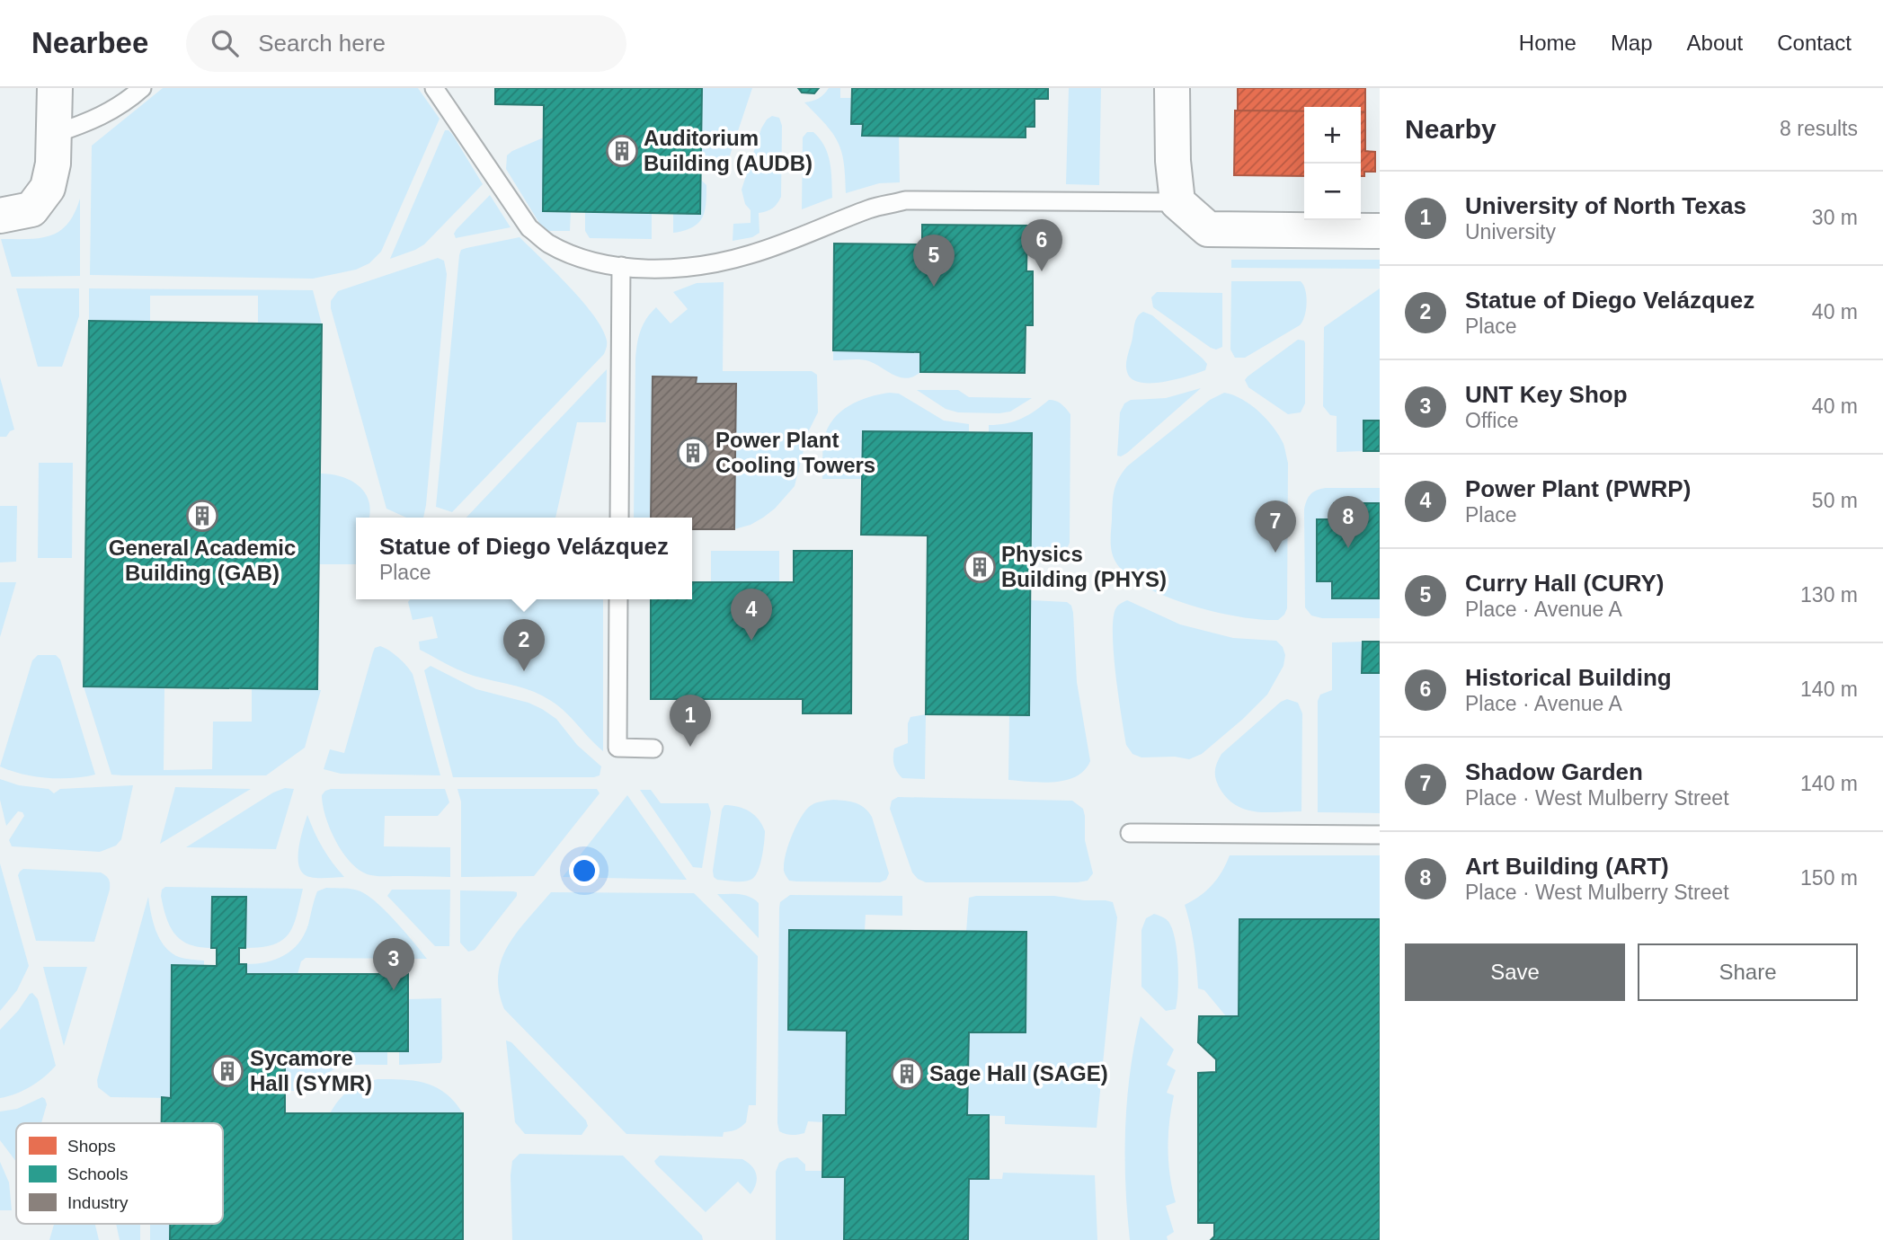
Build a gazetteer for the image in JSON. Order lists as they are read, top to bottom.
{
  "places": {
    "building": [
      "Auditorium Building (AUDB)",
      "Power Plant Cooling Towers",
      "General Academic Building (GAB)",
      "Physics Building (PHYS)",
      "Sycamore Hall (SYMR)",
      "Sage Hall (SAGE)"
    ]
  },
  "legend": ["Shops", "Schools", "Industry"],
  "page": {
    "header": "Nearbee",
    "search": "Search here",
    "nav": [
      "Home",
      "Map",
      "About",
      "Contact"
    ],
    "heading": ["Nearby", "8 results"],
    "map_buttons": ["+", "−"],
    "list": [
      {
        "mark": "1",
        "name": "University of North Texas",
        "note": "University",
        "value": "30 m"
      },
      {
        "mark": "2",
        "name": "Statue of Diego Velázquez",
        "note": "Place",
        "value": "40 m"
      },
      {
        "mark": "3",
        "name": "UNT Key Shop",
        "note": "Office",
        "value": "40 m"
      },
      {
        "mark": "4",
        "name": "Power Plant (PWRP)",
        "note": "Place",
        "value": "50 m"
      },
      {
        "mark": "5",
        "name": "Curry Hall (CURY)",
        "note": "Place · Avenue A",
        "value": "130 m"
      },
      {
        "mark": "6",
        "name": "Historical Building",
        "note": "Place · Avenue A",
        "value": "140 m"
      },
      {
        "mark": "7",
        "name": "Shadow Garden",
        "note": "Place · West Mulberry Street",
        "value": "140 m"
      },
      {
        "mark": "8",
        "name": "Art Building (ART)",
        "note": "Place · West Mulberry Street",
        "value": "150 m"
      }
    ],
    "pins": [
      "6",
      "5",
      "8",
      "7",
      "4",
      "2",
      "1",
      "3"
    ],
    "popup": ["Statue of Diego Velázquez", "Place"],
    "buttons": ["Save", "Share"]
  }
}
